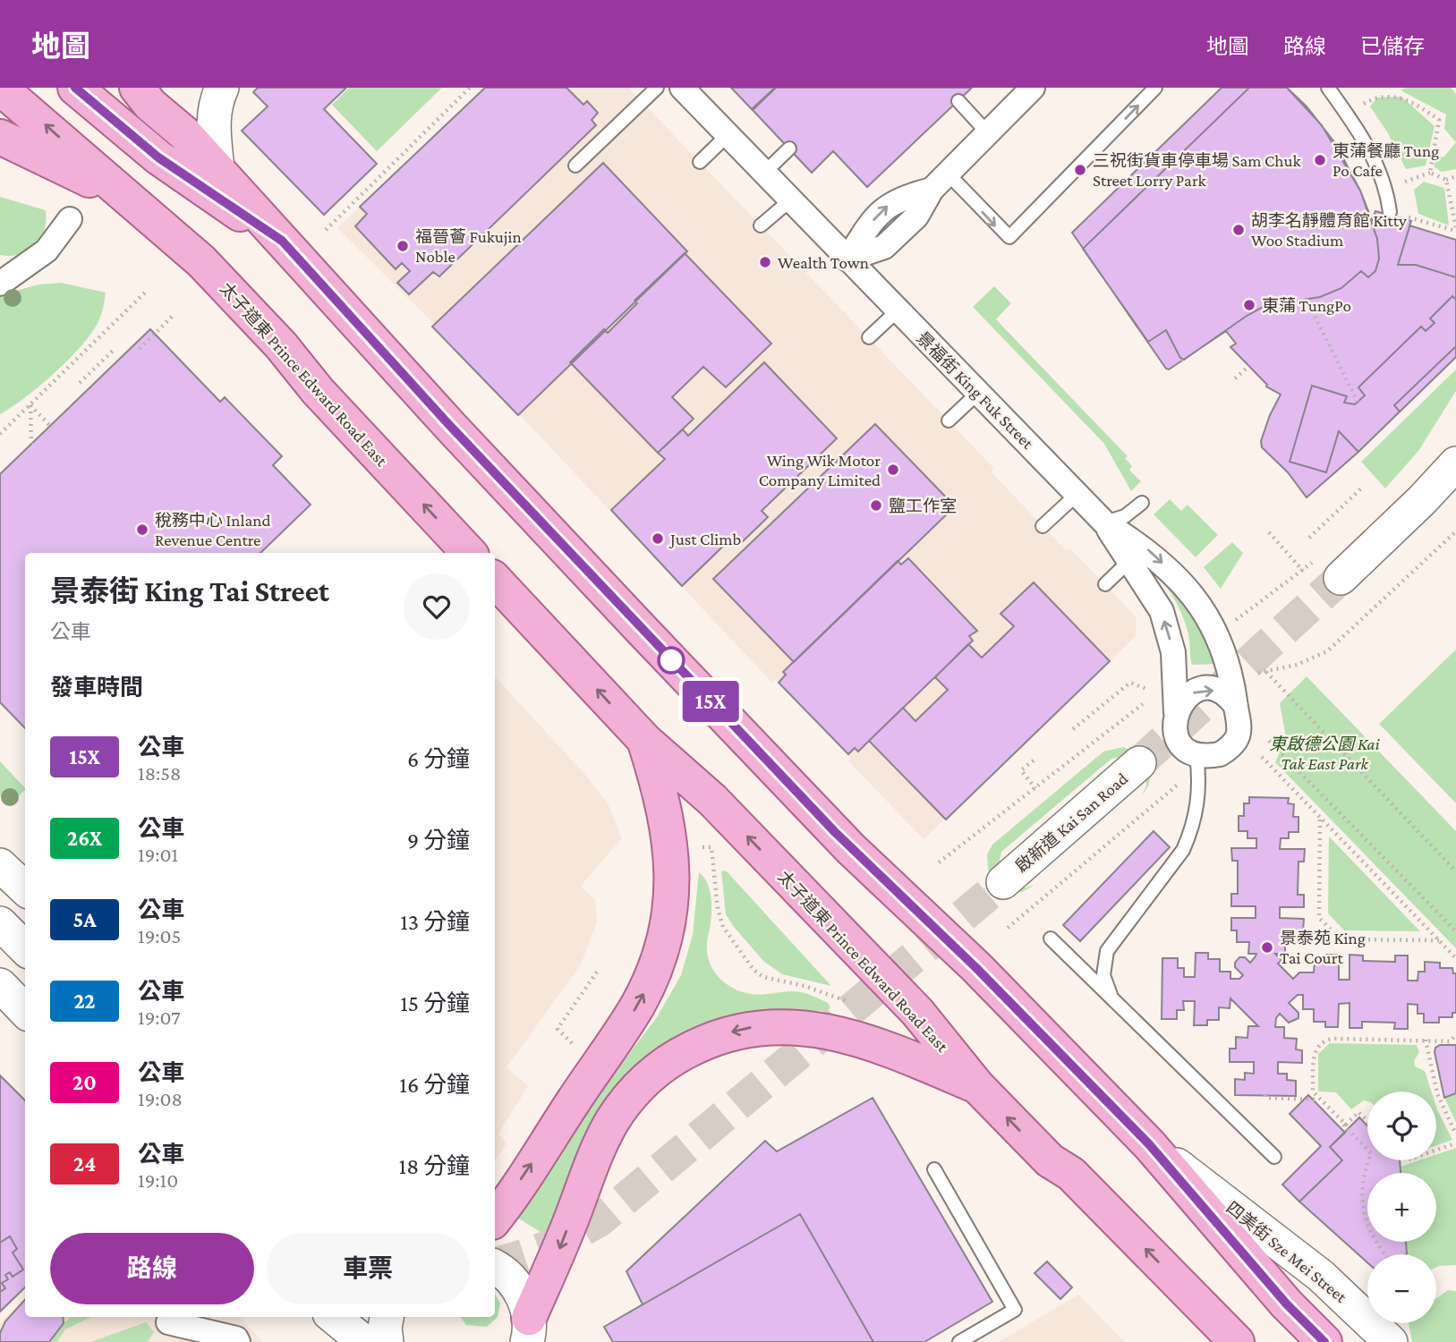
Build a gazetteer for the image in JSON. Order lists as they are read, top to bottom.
{
  "streets": {
    "main road": ["太子道東 Prince Edward Road East", "啟新道 Kai San Road", "四美街 Sze Mei Street"],
    "street": ["景福街 King Fuk Street"]
  },
  "parks": ["東啟德公園 Kai Tak East Park"],
  "places": [
    "東蒲餐廳 Tung Po Cafe",
    "三祝街貨車停車場 Sam Chuk Street Lorry Park",
    "胡李名靜體育館 Kitty Woo Stadium",
    "福晉薈 Fukujin Noble",
    "Wealth Town",
    "東蒲 TungPo",
    "Wing Wik Motor Company Limited",
    "鹽工作室",
    "稅務中心 Inland Revenue Centre",
    "Just Climb",
    "景泰苑 King Tai Court"
  ],
  "lines": ["bus line 15X"],
  "page": {
    "header": "地圖",
    "nav": ["地圖", "路線", "已儲存"],
    "on_map": "15X",
    "heading": [
      ["景泰街 King Tai Street", "公車"],
      "發車時間"
    ],
    "list": [
      {
        "mark": "15X",
        "name": "公車",
        "note": "18:58",
        "value": "6 分鐘"
      },
      {
        "mark": "26X",
        "name": "公車",
        "note": "19:01",
        "value": "9 分鐘"
      },
      {
        "mark": "5A",
        "name": "公車",
        "note": "19:05",
        "value": "13 分鐘"
      },
      {
        "mark": "22",
        "name": "公車",
        "note": "19:07",
        "value": "15 分鐘"
      },
      {
        "mark": "20",
        "name": "公車",
        "note": "19:08",
        "value": "16 分鐘"
      },
      {
        "mark": "24",
        "name": "公車",
        "note": "19:10",
        "value": "18 分鐘"
      }
    ],
    "map_buttons": ["+", "−"],
    "buttons": ["路線", "車票"]
  }
}
